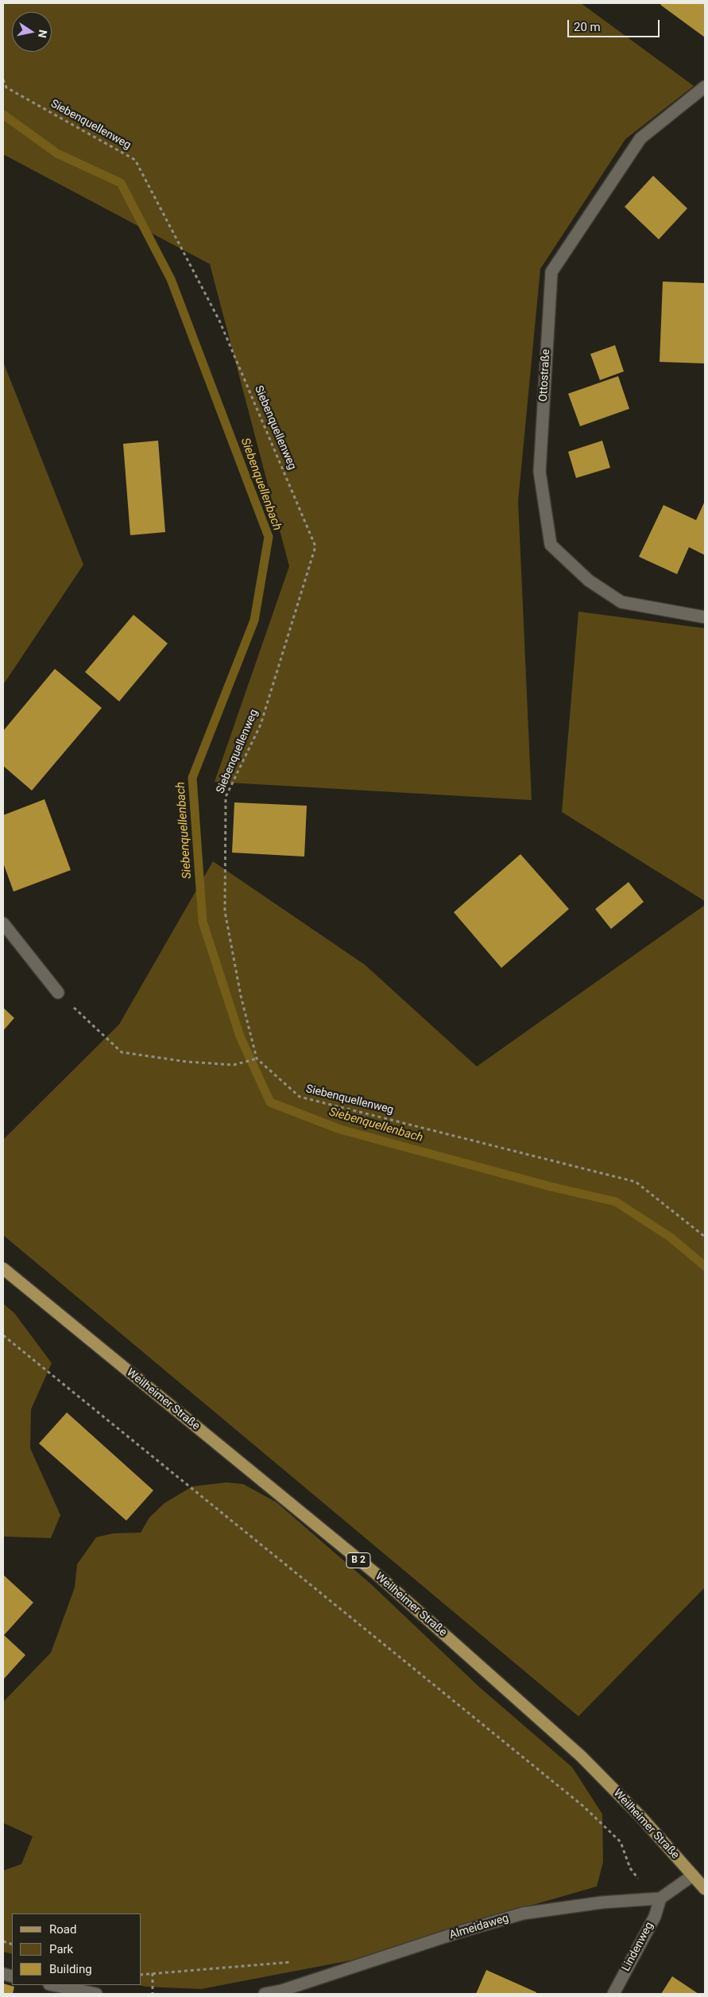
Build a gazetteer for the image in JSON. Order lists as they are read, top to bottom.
{
  "streets": {
    "main road": ["Weilheimer Straße", "B 2"],
    "street": ["Ottostraße", "Almeidaweg", "Lindenweg"],
    "path": ["Siebenquellenweg"]
  },
  "crossings": [
    ["Almeidaweg", "Lindenweg"]
  ],
  "water": ["Siebenquellenbach"],
  "legend": ["Road", "Park", "Building"],
  "scale_bar": "20 m",
  "north": "right"
}
